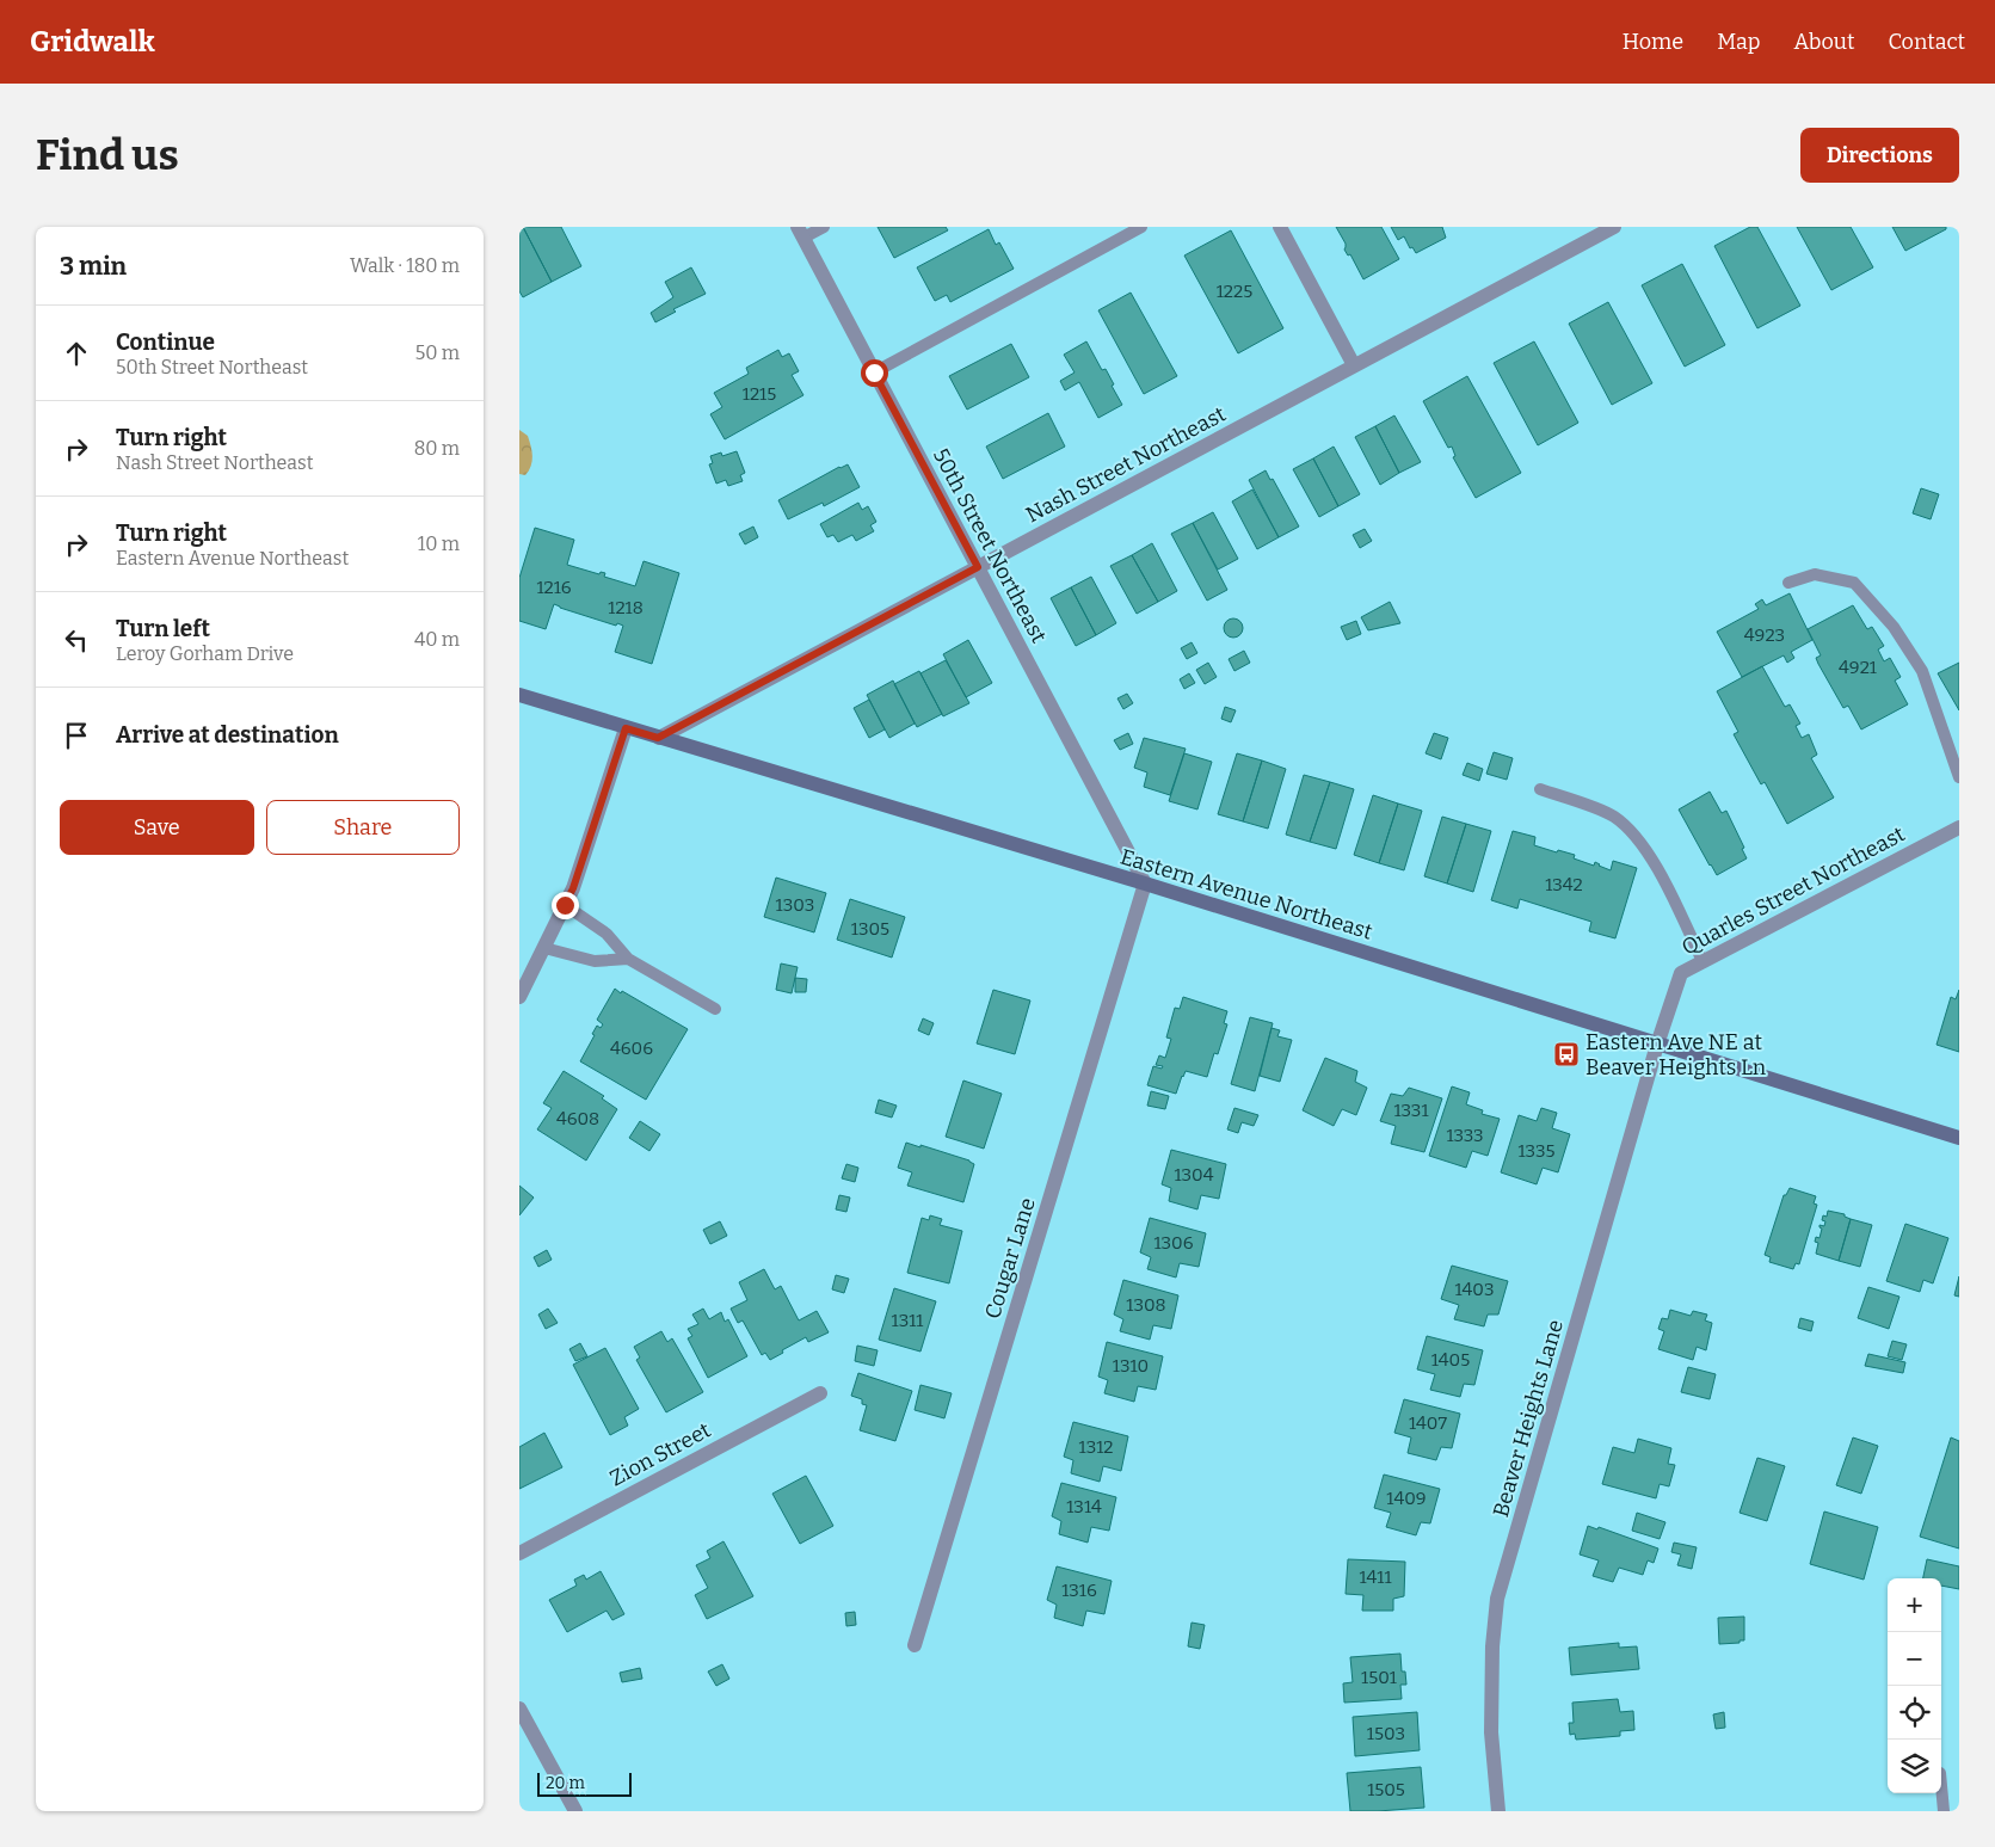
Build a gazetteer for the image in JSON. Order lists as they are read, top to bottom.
{
  "streets": {
    "main road": ["Eastern Avenue Northeast"],
    "street": [
      "Nash Street Northeast",
      "50th Street Northeast",
      "Quarles Street Northeast",
      "Cougar Lane",
      "Beaver Heights Lane",
      "Zion Street"
    ]
  },
  "crossings": [
    ["Nash Street Northeast", "50th Street Northeast"],
    ["Nash Street Northeast", "Eastern Avenue Northeast"],
    ["50th Street Northeast", "Eastern Avenue Northeast"],
    ["50th Street Northeast", "Cougar Lane"],
    ["Quarles Street Northeast", "Eastern Avenue Northeast"],
    ["Quarles Street Northeast", "Beaver Heights Lane"],
    ["Eastern Avenue Northeast", "Cougar Lane"],
    ["Eastern Avenue Northeast", "Beaver Heights Lane"]
  ],
  "places": {
    "bus stop": ["Eastern Ave NE at Beaver Heights Ln"]
  },
  "house_numbers": [
    "1225",
    "1215",
    "1216",
    "1218",
    "4923",
    "4921",
    "1342",
    "1303",
    "1305",
    "4606",
    "1331",
    "4608",
    "1333",
    "1335",
    "1304",
    "1306",
    "1403",
    "1308",
    "1311",
    "1405",
    "1310",
    "1407",
    "1312",
    "1409",
    "1314",
    "1411",
    "1316",
    "1501",
    "1503",
    "1505"
  ],
  "scale_bar": "20 m",
  "page": {
    "header": "Gridwalk",
    "nav": [
      "Home",
      "Map",
      "About",
      "Contact"
    ],
    "buttons": [
      "Directions",
      ["Save", "Share"]
    ],
    "title": "Find us",
    "heading": ["3 min", "Walk · 180 m"],
    "list": [
      ["Continue", "50th Street Northeast", "50 m"],
      ["Turn right", "Nash Street Northeast", "80 m"],
      ["Turn right", "Eastern Avenue Northeast", "10 m"],
      ["Turn left", "Leroy Gorham Drive", "40 m"],
      "Arrive at destination"
    ],
    "map_buttons": ["+", "−"],
    "scale": "20 m"
  }
}
